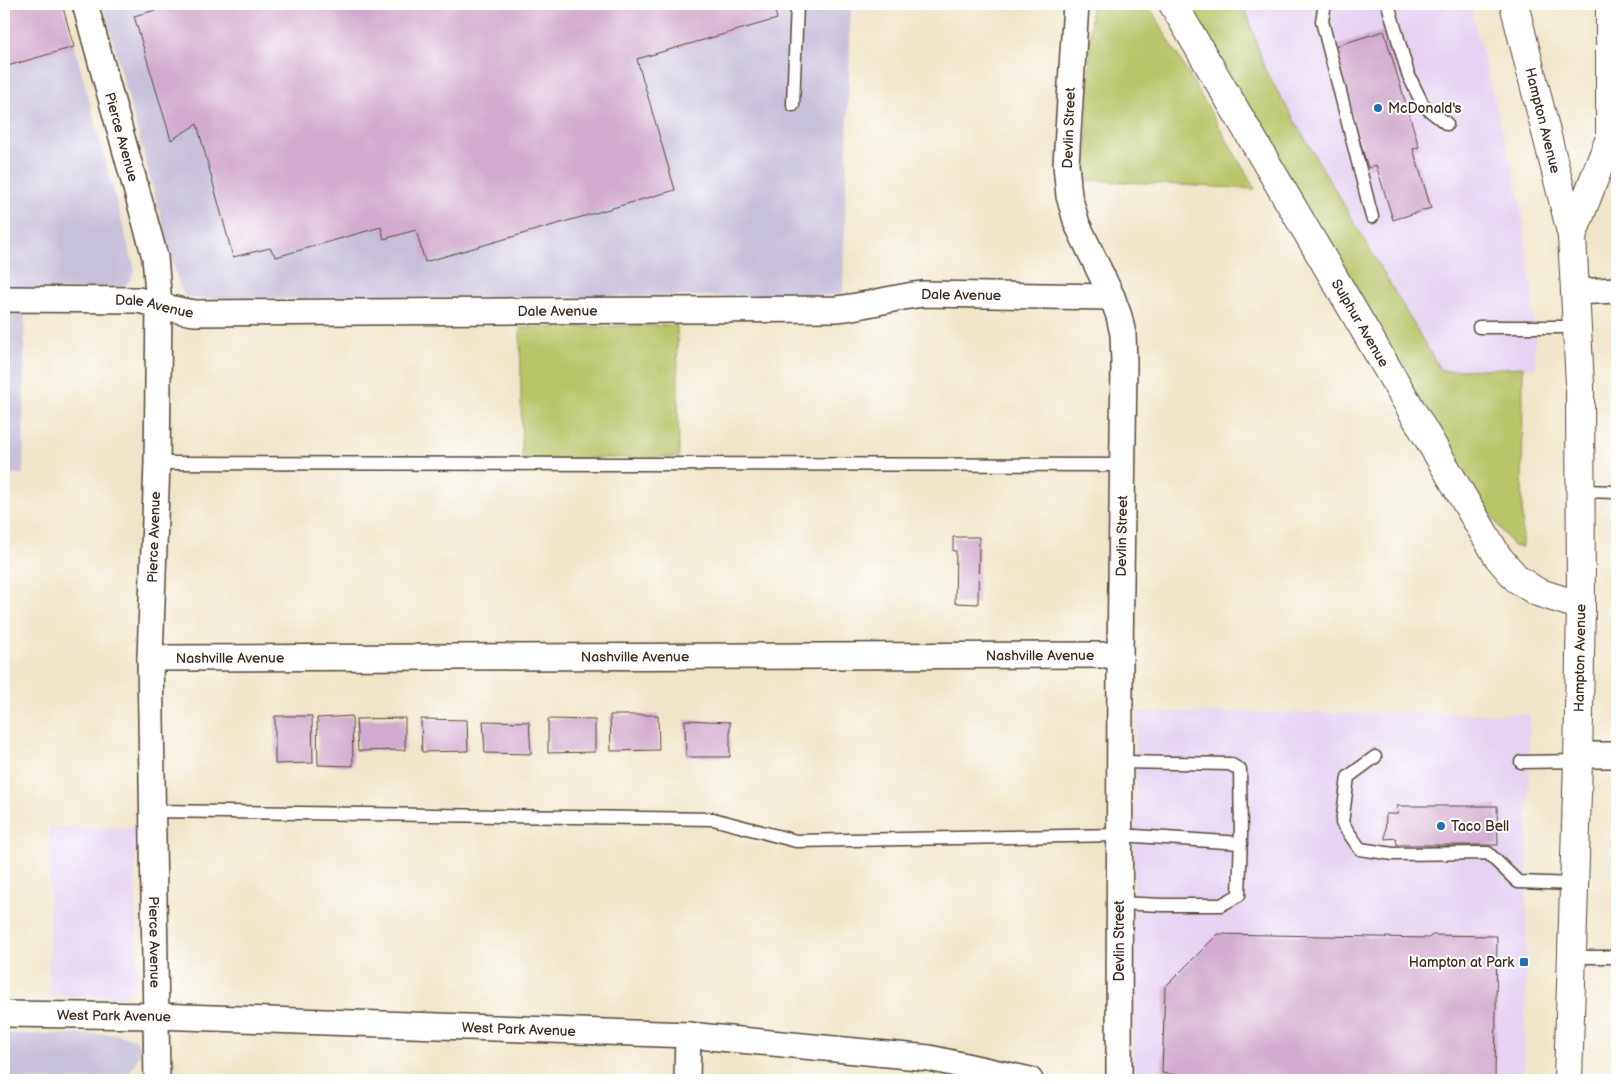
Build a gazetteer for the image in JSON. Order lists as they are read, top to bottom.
{
  "streets": {
    "main road": ["Hampton Avenue", "Sulphur Avenue"],
    "street": [
      "Devlin Street",
      "Pierce Avenue",
      "Dale Avenue",
      "Nashville Avenue",
      "West Park Avenue"
    ]
  },
  "crossings": [
    ["Hampton Avenue", "Sulphur Avenue"],
    ["Devlin Street", "Dale Avenue"],
    ["Devlin Street", "Nashville Avenue"],
    ["Pierce Avenue", "Dale Avenue"],
    ["Pierce Avenue", "Nashville Avenue"],
    ["Pierce Avenue", "West Park Avenue"]
  ],
  "places": {
    "other": ["McDonald's", "Taco Bell"],
    "transit": ["Hampton at Park"]
  }
}
